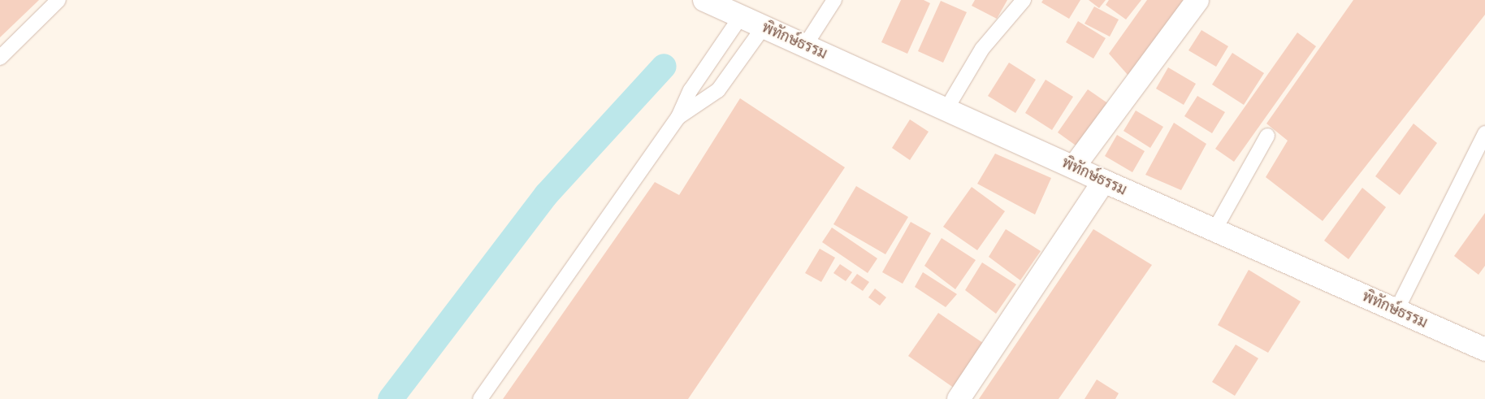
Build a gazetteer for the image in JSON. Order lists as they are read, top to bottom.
{
  "streets": {
    "street": ["พิทักษ์ธรรม"]
  }
}
